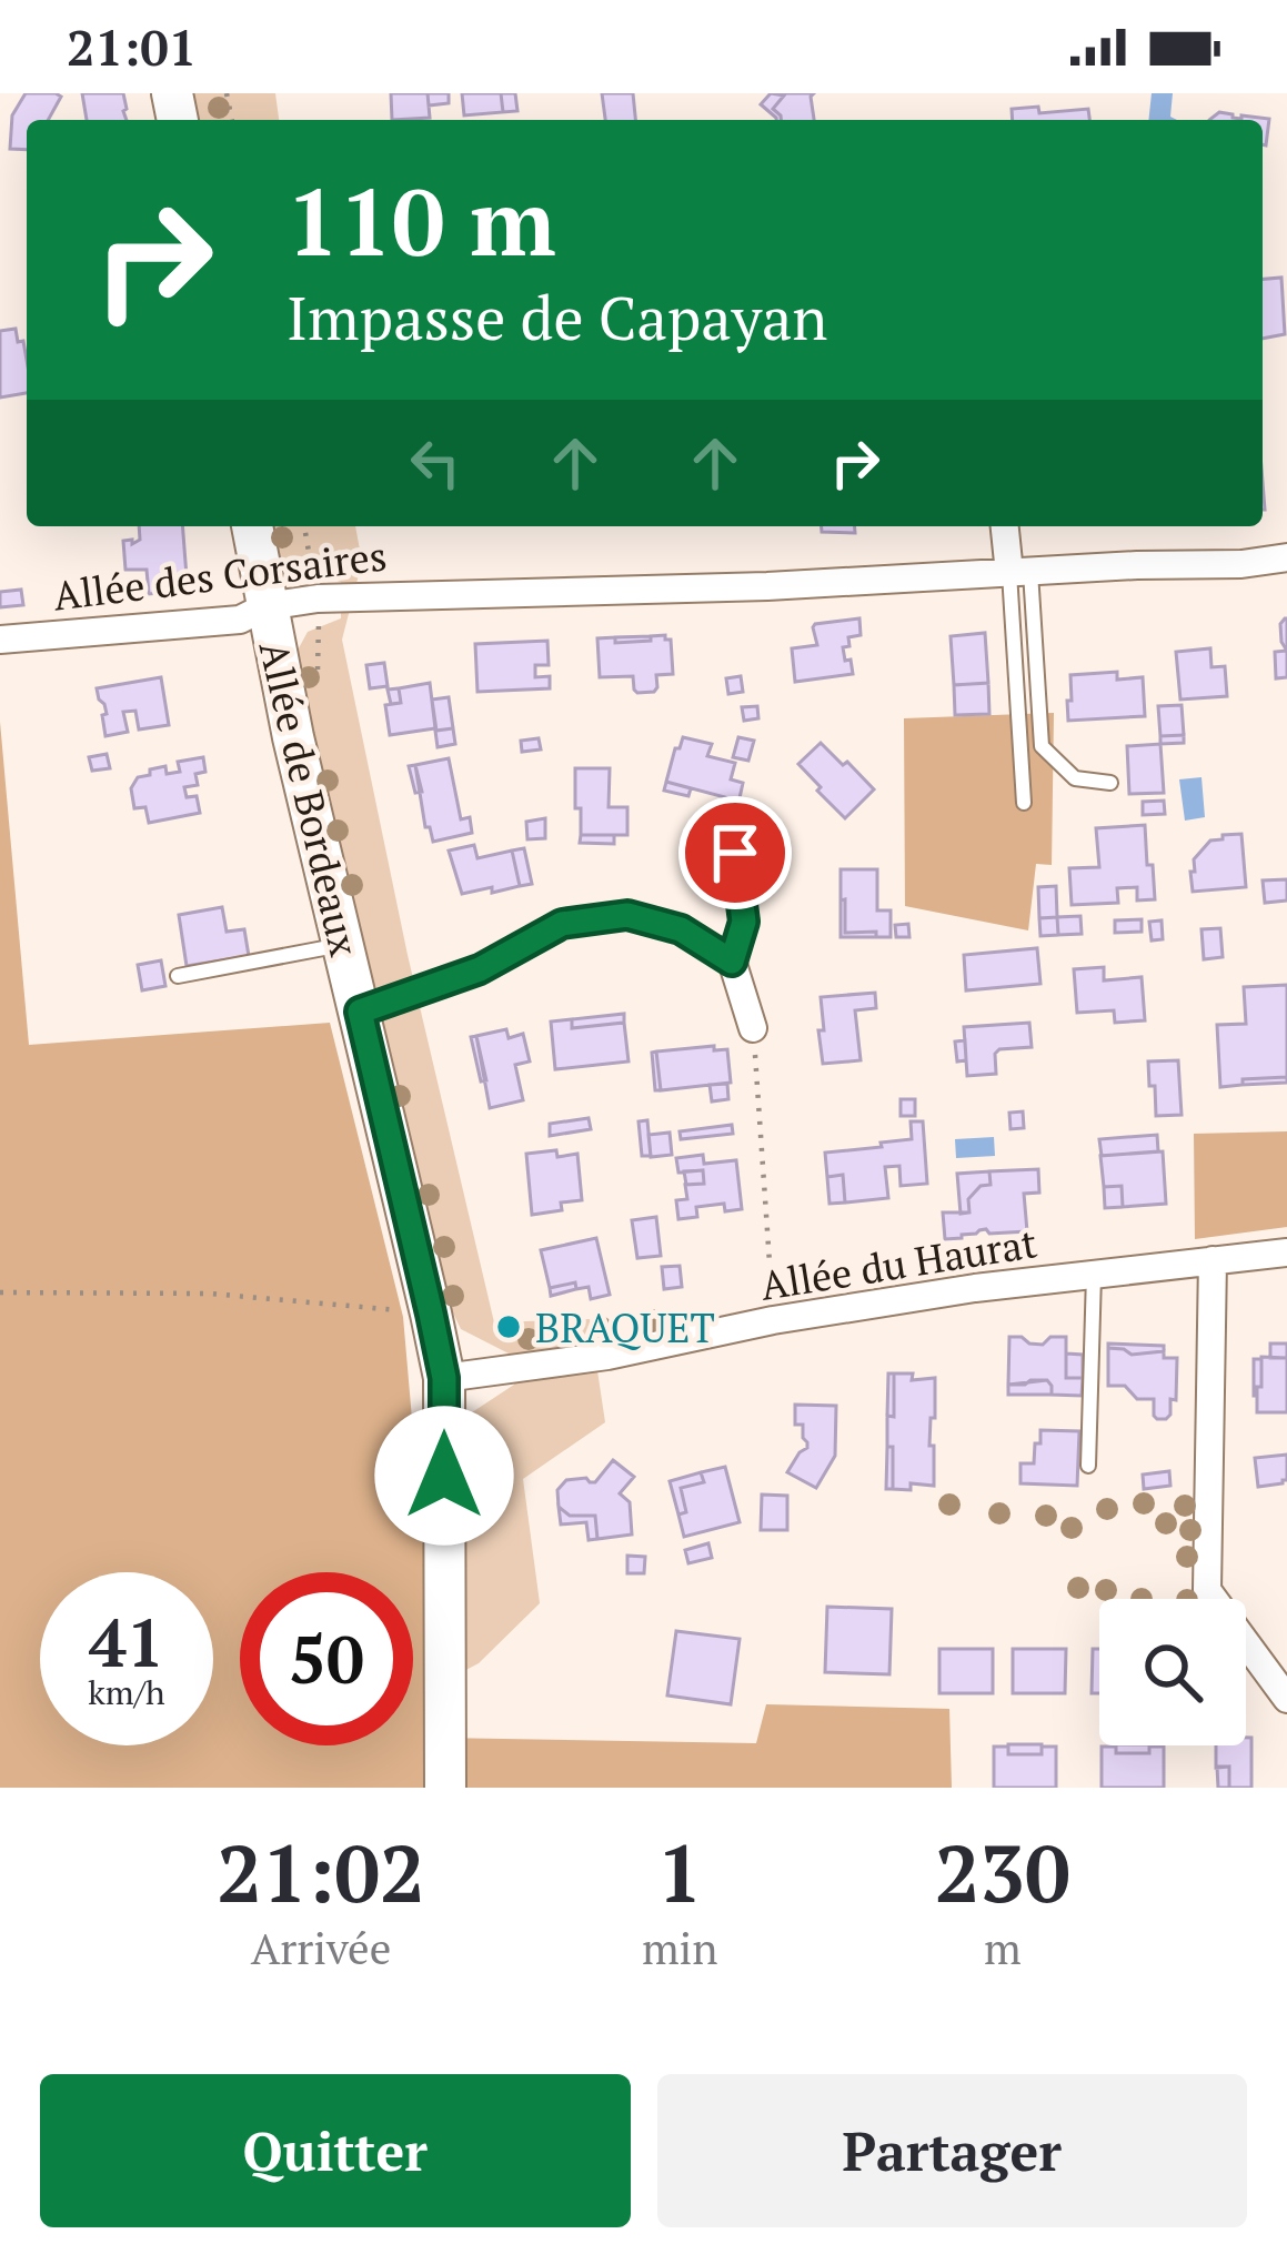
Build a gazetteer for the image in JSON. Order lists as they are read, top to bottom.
{
  "streets": {
    "main road": ["Allée de Bordeaux"],
    "street": ["Allée des Corsaires", "Allée du Haurat"]
  },
  "crossings": [
    ["Allée des Corsaires", "Allée de Bordeaux"],
    ["Allée de Bordeaux", "Allée du Haurat"]
  ],
  "places": ["BRAQUET"],
  "page": {
    "status": "21:01",
    "turn": ["110 m", "Impasse de Capayan"],
    "speed": "41 km/h",
    "limit": "50",
    "eta": [
      "21:02",
      "Arrivée",
      "1",
      "min",
      "230",
      "m"
    ],
    "buttons": ["Quitter", "Partager"]
  }
}
